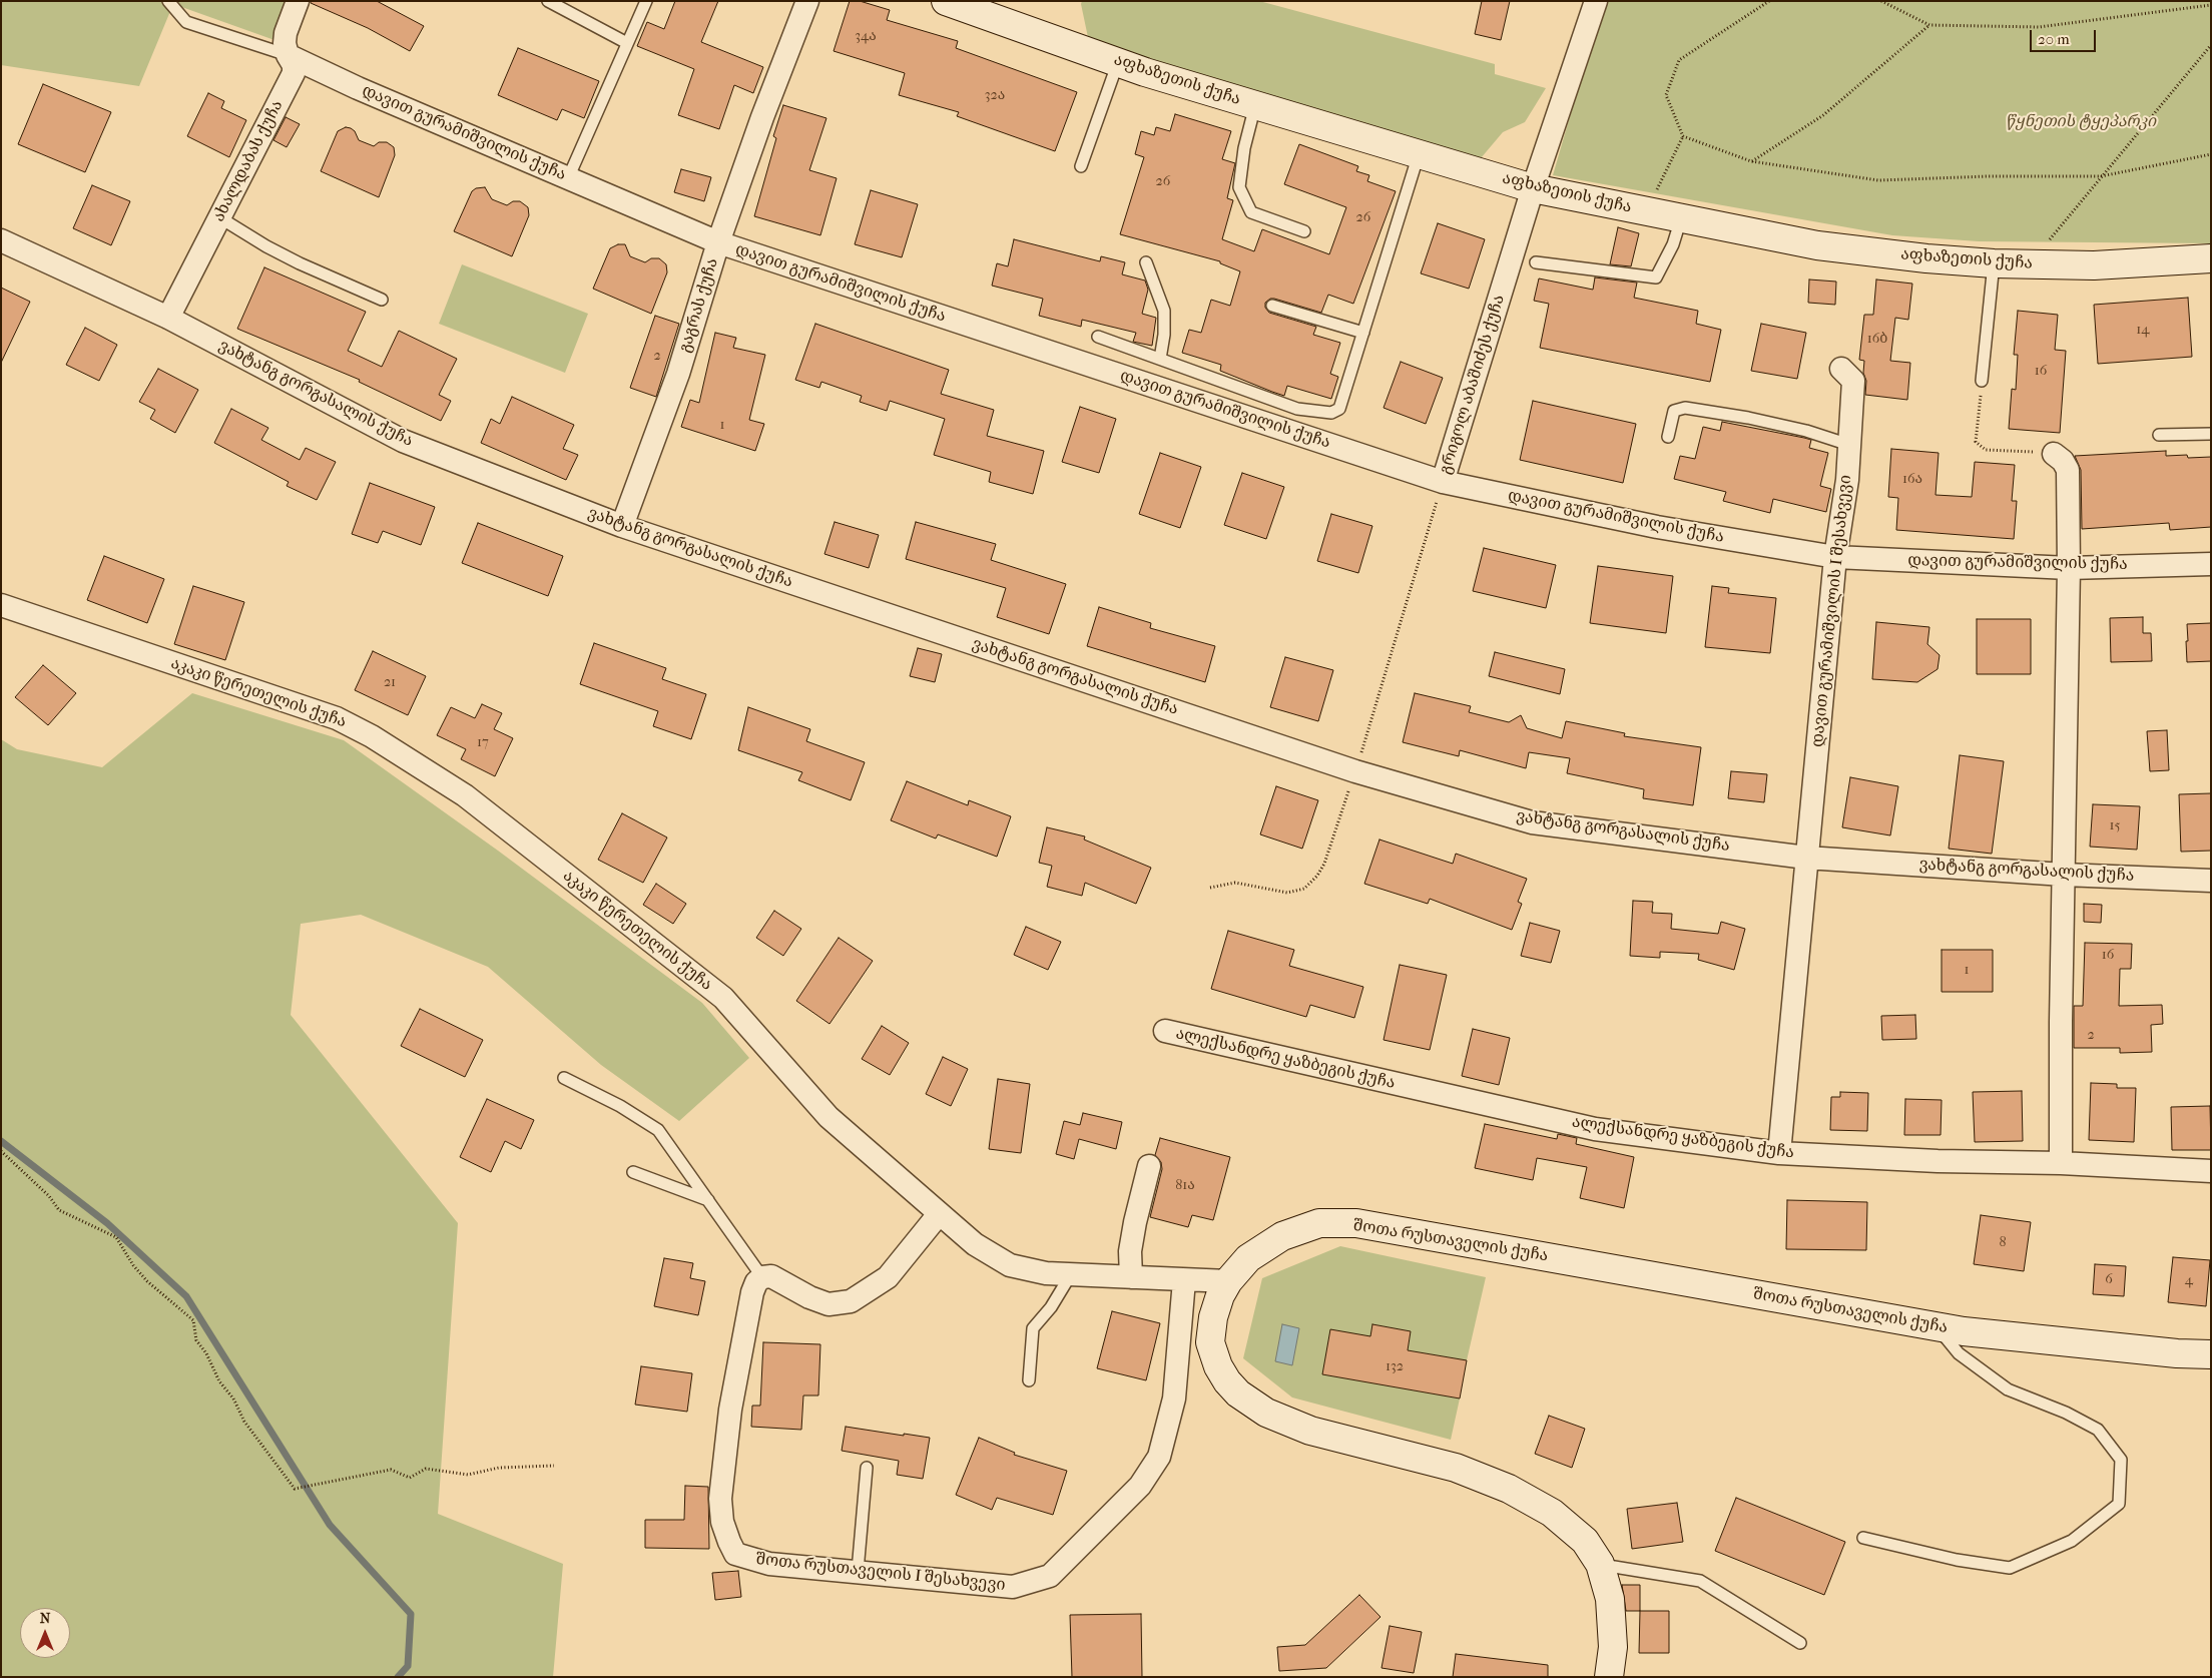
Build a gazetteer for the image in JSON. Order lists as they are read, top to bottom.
{
  "streets": {
    "main road": ["აფხაზეთის ქუჩა", "შოთა რუსთაველის ქუჩა"],
    "street": [
      "დავით გურამიშვილის ქუჩა",
      "ახალდაბას ქუჩა",
      "გაგრას ქუჩა",
      "გრიგოლ აბაშიძეს ქუჩა",
      "ვახტანგ გორგასალის ქუჩა",
      "დავით გურამიშვილის I შესახვევი",
      "აკაკი წერეთელის ქუჩა",
      "ალექსანდრე ყაზბეგის ქუჩა",
      "შოთა რუსთაველის I შესახვევი"
    ]
  },
  "crossings": [
    ["აფხაზეთის ქუჩა", "გრიგოლ აბაშიძეს ქუჩა"],
    ["დავით გურამიშვილის ქუჩა", "ახალდაბას ქუჩა"],
    ["დავით გურამიშვილის ქუჩა", "გაგრას ქუჩა"],
    ["დავით გურამიშვილის ქუჩა", "გრიგოლ აბაშიძეს ქუჩა"],
    ["დავით გურამიშვილის ქუჩა", "დავით გურამიშვილის I შესახვევი"],
    ["ახალდაბას ქუჩა", "ვახტანგ გორგასალის ქუჩა"],
    ["გაგრას ქუჩა", "ვახტანგ გორგასალის ქუჩა"],
    ["გრიგოლ აბაშიძეს ქუჩა", "ვახტანგ გორგასალის ქუჩა"],
    ["ვახტანგ გორგასალის ქუჩა", "დავით გურამიშვილის I შესახვევი"],
    ["დავით გურამიშვილის I შესახვევი", "ალექსანდრე ყაზბეგის ქუჩა"],
    ["აკაკი წერეთელის ქუჩა", "შოთა რუსთაველის ქუჩა"],
    ["აკაკი წერეთელის ქუჩა", "შოთა რუსთაველის I შესახვევი"]
  ],
  "parks": ["წყნეთის ტყეპარკი"],
  "house_numbers": [
    "34ა",
    "32ა",
    "26",
    "26",
    "14",
    "16ბ",
    "2",
    "16",
    "1",
    "16ა",
    "21",
    "17",
    "15",
    "16",
    "1",
    "2",
    "81ა",
    "8",
    "6",
    "4",
    "132"
  ],
  "scale_bar": "20 m",
  "north": "top"
}
